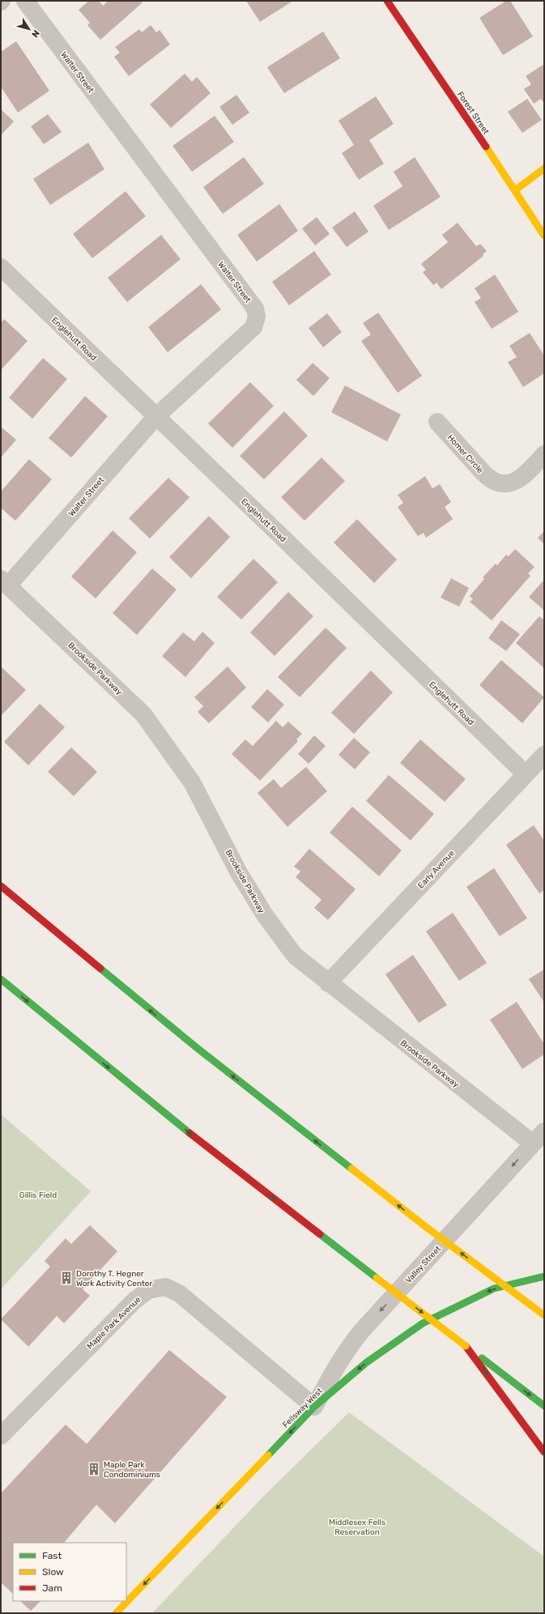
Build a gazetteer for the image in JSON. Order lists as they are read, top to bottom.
{
  "streets": {
    "main road": ["Forest Street", "Fellsway West"],
    "street": [
      "Walter Street",
      "Englehutt Road",
      "Homer Circle",
      "Brookside Parkway",
      "Early Avenue",
      "Valley Street",
      "Maple Park Avenue"
    ]
  },
  "crossings": [
    ["Walter Street", "Englehutt Road"],
    ["Walter Street", "Brookside Parkway"],
    ["Englehutt Road", "Early Avenue"],
    ["Brookside Parkway", "Early Avenue"],
    ["Brookside Parkway", "Valley Street"],
    ["Valley Street", "Maple Park Avenue"],
    ["Valley Street", "Fellsway West"],
    ["Maple Park Avenue", "Fellsway West"]
  ],
  "one_way": ["Valley Street", "Fellsway West"],
  "parks": ["Gillis Field", "Middlesex Fells Reservation"],
  "places": {
    "building": ["Dorothy T. Hegner Work Activity Center", "Maple Park Condominiums"]
  },
  "legend": ["Fast", "Slow", "Jam"],
  "north": "bottom right"
}
